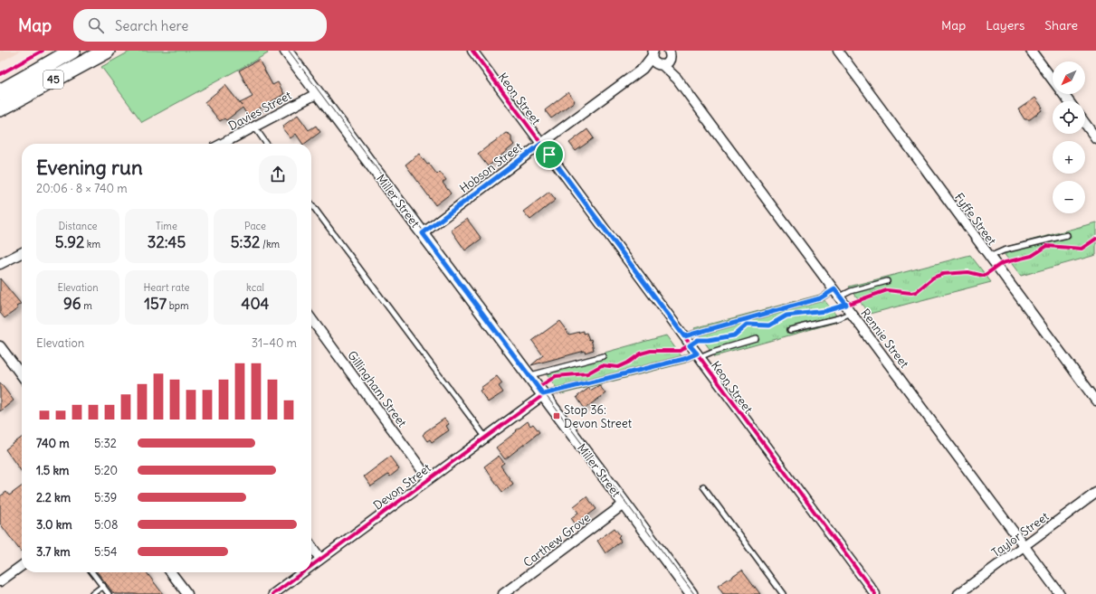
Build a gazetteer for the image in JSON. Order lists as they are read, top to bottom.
{
  "streets": {
    "highway": ["45"],
    "street": [
      "Keon Street",
      "Davies Street",
      "Hobson Street",
      "Miller Street",
      "Fyffe Street",
      "Rennie Street",
      "Gillingham Street",
      "Devon Street",
      "Taylor Street",
      "Carthew Grove"
    ]
  },
  "crossings": [
    ["Keon Street", "Hobson Street"],
    ["Davies Street", "Miller Street"],
    ["Hobson Street", "Miller Street"],
    ["Hobson Street", "Rennie Street"],
    ["Miller Street", "Devon Street"],
    ["Miller Street", "Carthew Grove"],
    ["Rennie Street", "Taylor Street"],
    ["Gillingham Street", "Devon Street"]
  ],
  "places": {
    "transit": ["Stop 36: Devon Street"]
  },
  "north": "bottom left",
  "page": {
    "header": "Map",
    "search": "Search here",
    "nav": ["Map", "Layers", "Share"],
    "map_buttons": ["+", "−"],
    "heading": ["Evening run", "20:06 · 8 × 740 m"],
    "stats": [
      ["Distance", "5.92 km"],
      ["Time", "32:45"],
      ["Pace", "5:32 /km"],
      ["Elevation", "96 m"],
      ["Heart rate", "157 bpm"],
      ["kcal", "404"]
    ],
    "chart": ["Elevation", "31–40 m"],
    "list": [
      {
        "name": "740 m",
        "note": "5:32"
      },
      {
        "name": "1.5 km",
        "note": "5:20"
      },
      {
        "name": "2.2 km",
        "note": "5:39"
      },
      {
        "name": "3.0 km",
        "note": "5:08"
      },
      {
        "name": "3.7 km",
        "note": "5:54"
      }
    ]
  }
}
